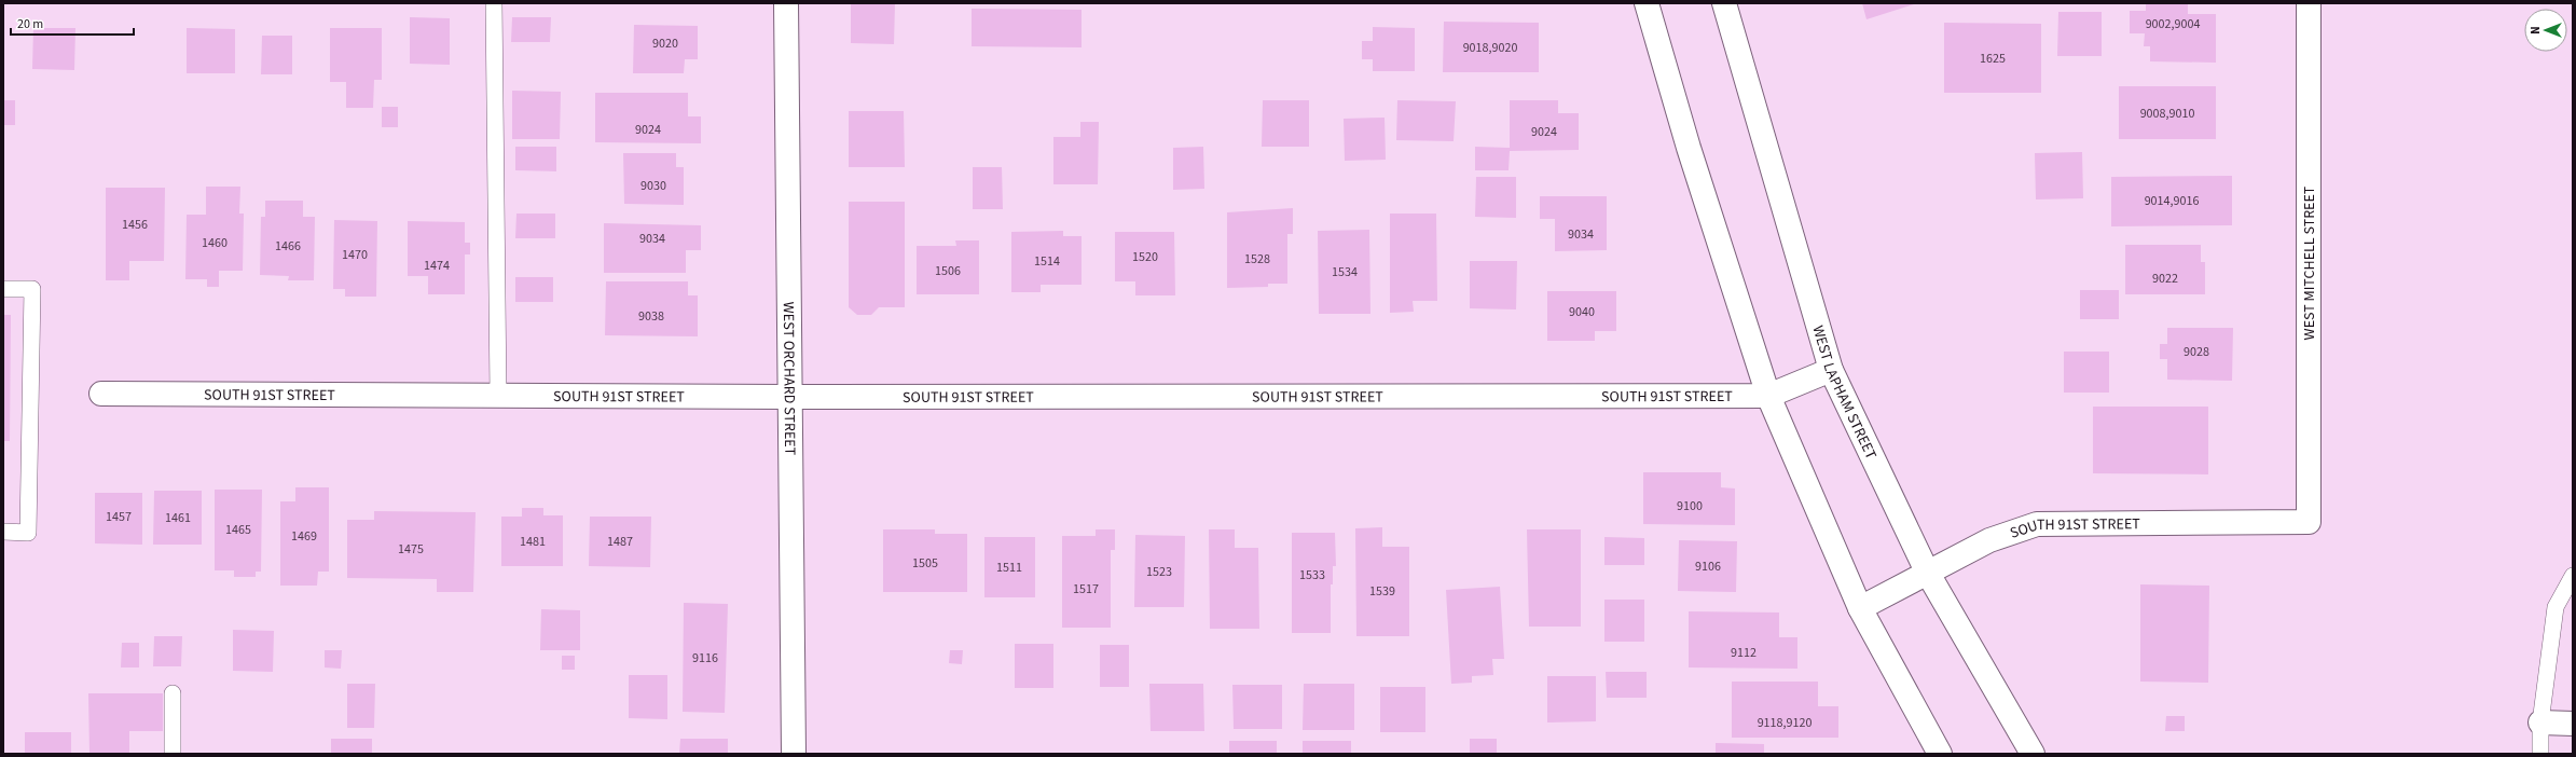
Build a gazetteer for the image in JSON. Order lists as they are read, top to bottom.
{
  "streets": {
    "street": [
      "WEST MITCHELL STREET",
      "WEST ORCHARD STREET",
      "WEST LAPHAM STREET",
      "SOUTH 91ST STREET"
    ]
  },
  "crossings": [
    ["WEST MITCHELL STREET", "SOUTH 91ST STREET"],
    ["WEST ORCHARD STREET", "SOUTH 91ST STREET"],
    ["WEST LAPHAM STREET", "SOUTH 91ST STREET"]
  ],
  "house_numbers": [
    "9002,9004",
    "9020",
    "9018,9020",
    "1625",
    "9008,9010",
    "9024",
    "9024",
    "9030",
    "9014,9016",
    "1456",
    "9034",
    "9034",
    "1460",
    "1466",
    "1470",
    "1520",
    "1528",
    "1514",
    "1474",
    "1506",
    "1534",
    "9022",
    "9040",
    "9038",
    "9028",
    "9100",
    "1457",
    "1461",
    "1465",
    "1469",
    "1481",
    "1487",
    "1475",
    "1505",
    "9106",
    "1511",
    "1523",
    "1533",
    "1517",
    "1539",
    "9112",
    "9116",
    "9118,9120"
  ],
  "scale_bar": "20 m",
  "north": "left"
}
